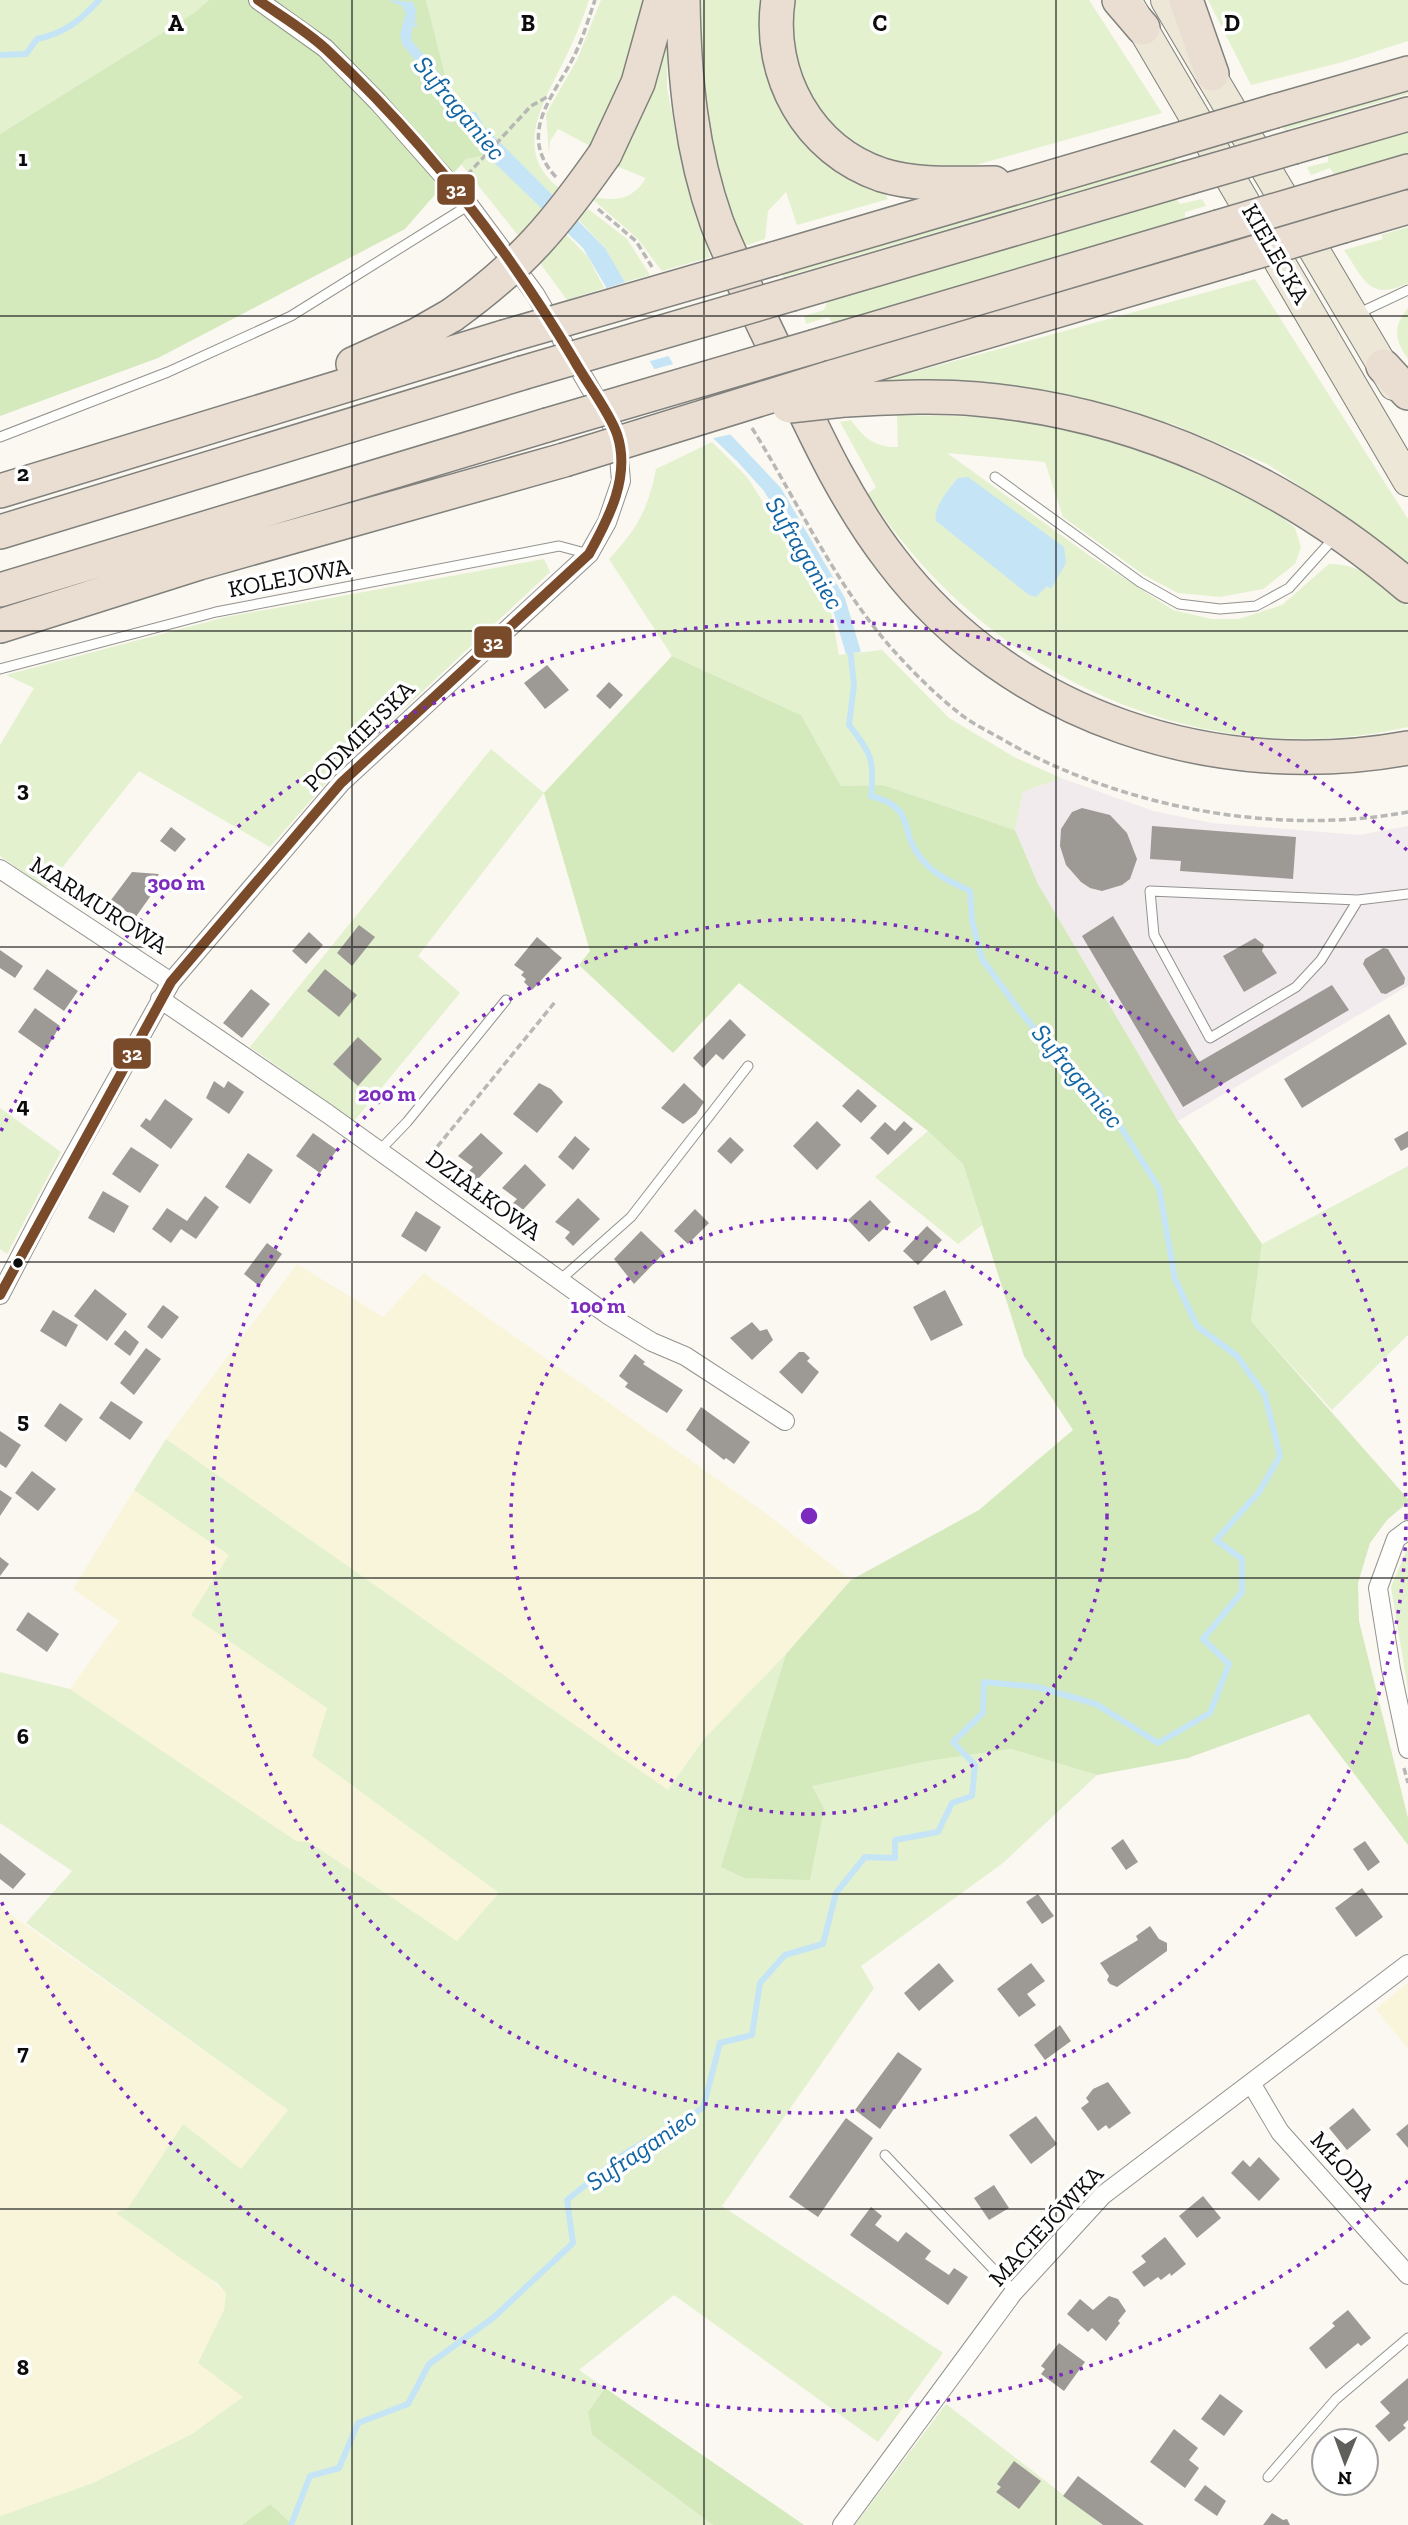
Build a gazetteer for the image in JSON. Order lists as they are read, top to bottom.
{
  "streets": {
    "main road": ["KIELECKA"],
    "street": [
      "PODMIEJSKA",
      "MARMUROWA",
      "DZIAŁKOWA",
      "MŁODA",
      "MACIEJÓWKA"
    ],
    "lane": ["KOLEJOWA"]
  },
  "crossings": [
    ["KOLEJOWA", "PODMIEJSKA"],
    ["PODMIEJSKA", "MARMUROWA"],
    ["PODMIEJSKA", "DZIAŁKOWA"],
    ["MŁODA", "MACIEJÓWKA"]
  ],
  "water": ["Sufraganiec"],
  "lines": ["transit line 32"],
  "north": "bottom",
  "grid": {
    "columns": [
      "A",
      "B",
      "C",
      "D"
    ],
    "rows": [
      "1",
      "2",
      "3",
      "4",
      "5",
      "6",
      "7",
      "8"
    ]
  },
  "rings": ["300 m", "200 m", "100 m"]
}
